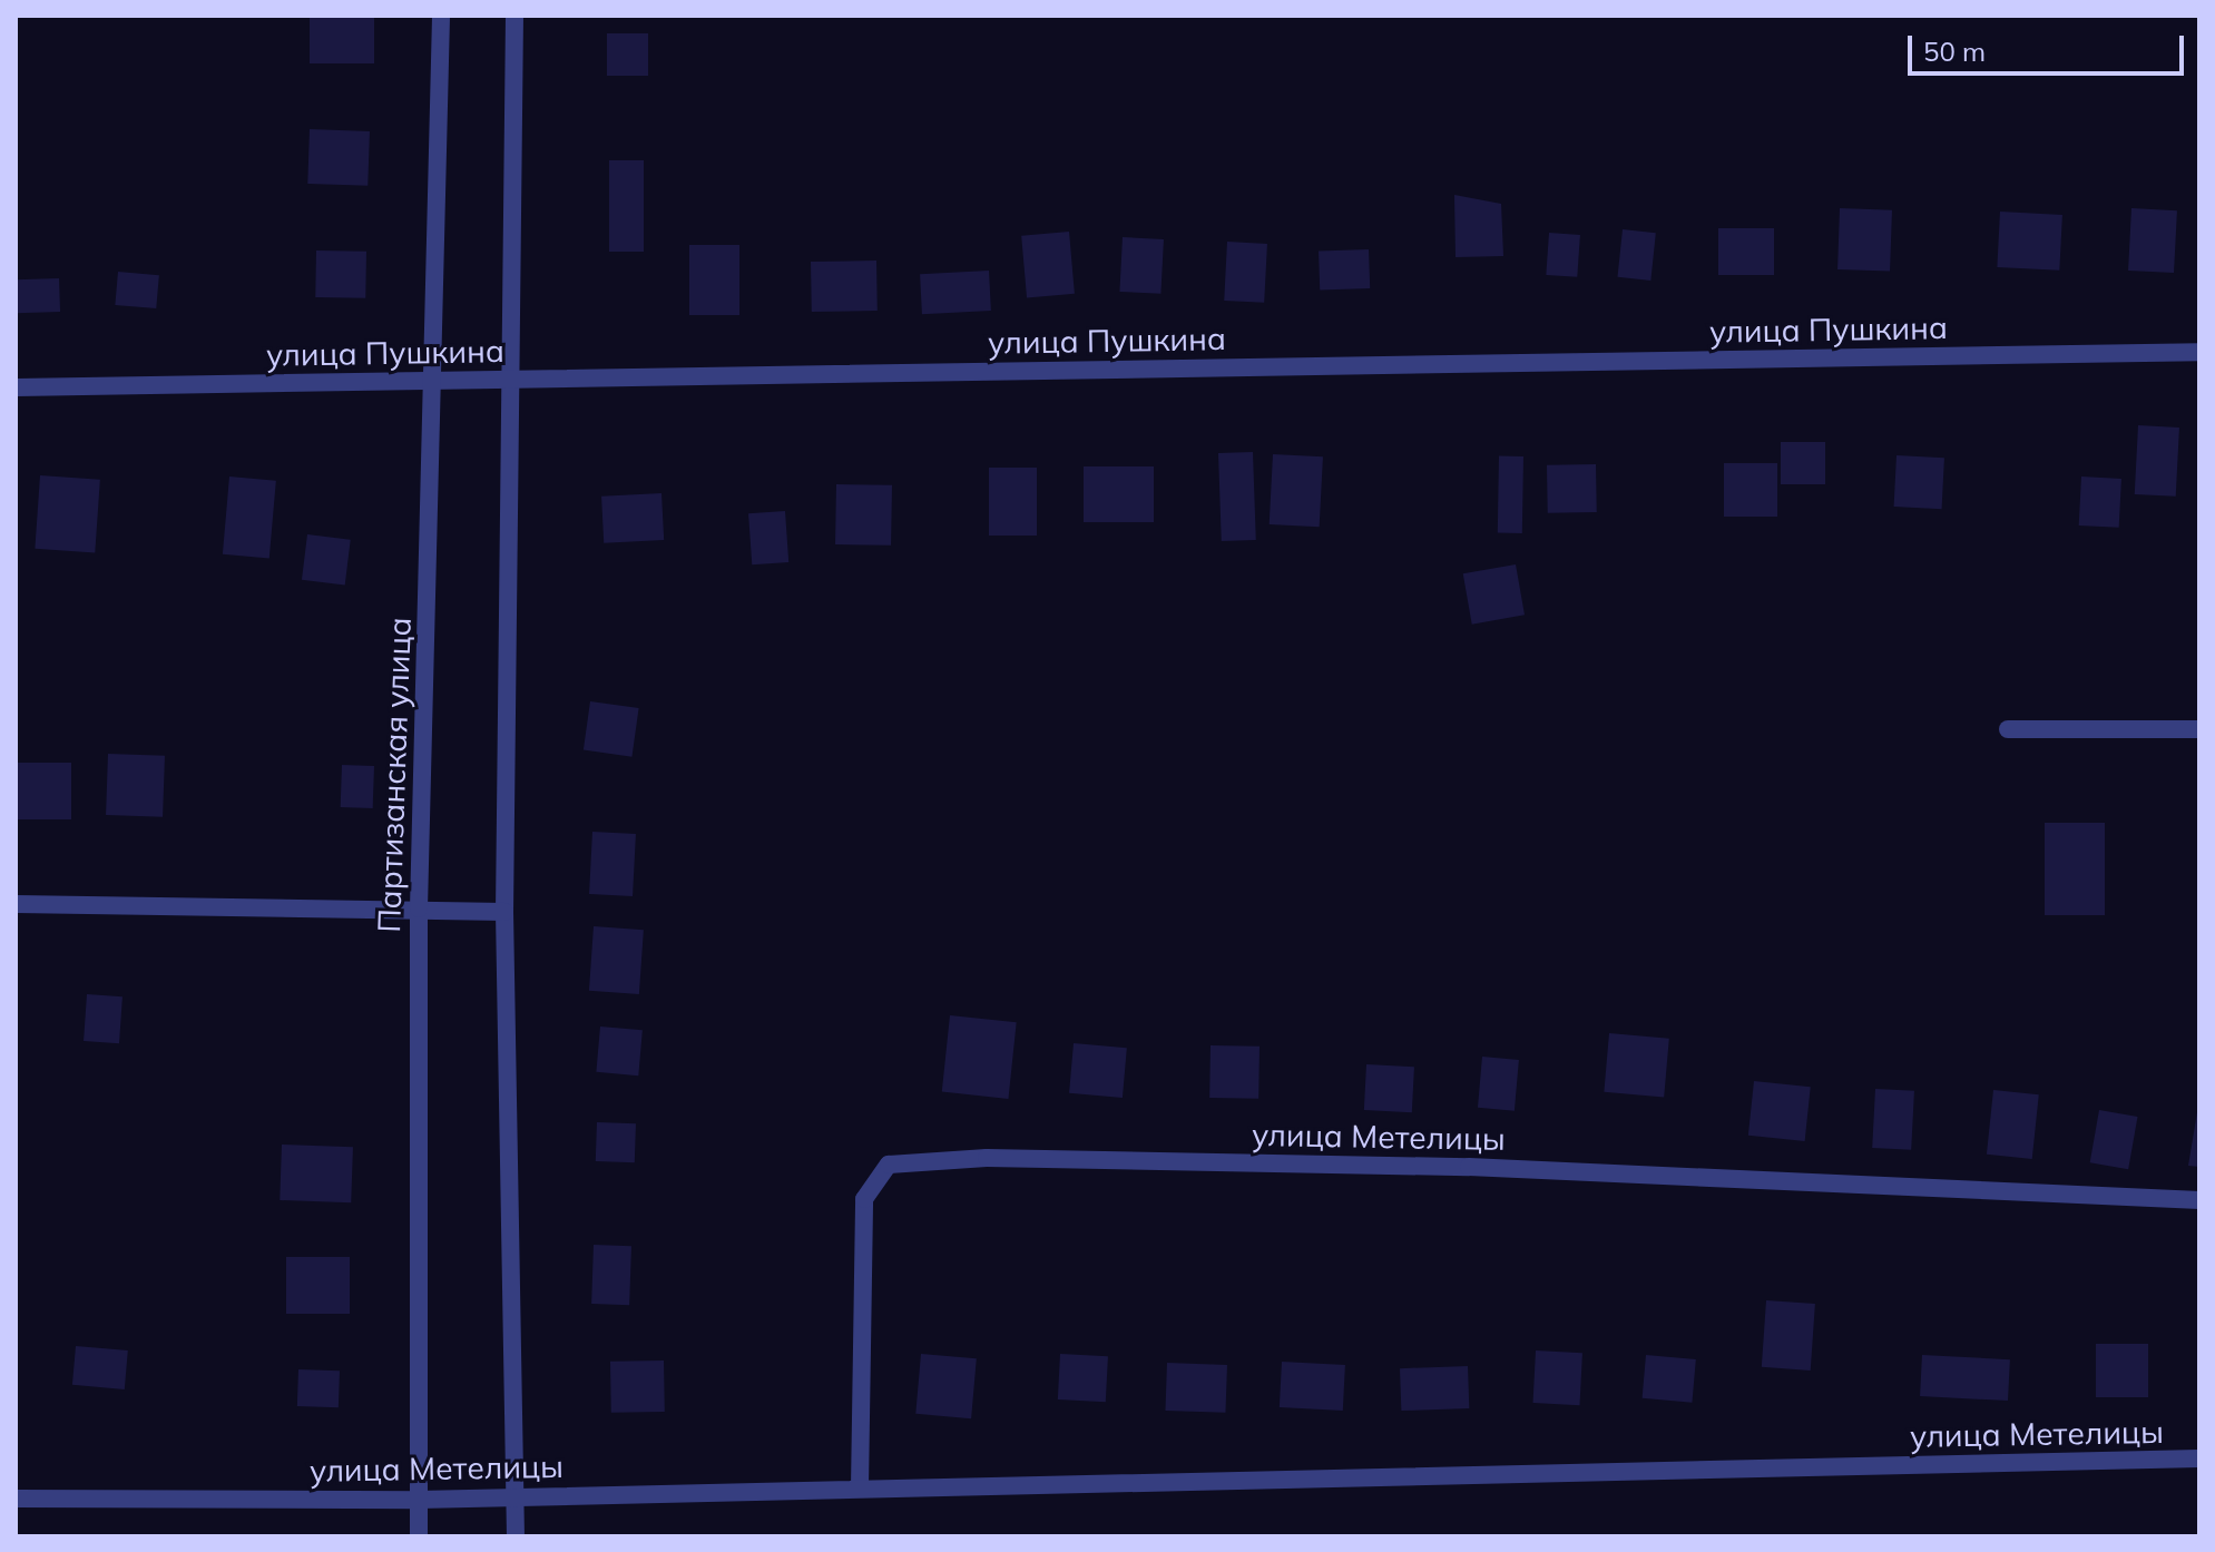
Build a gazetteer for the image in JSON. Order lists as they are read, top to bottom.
{
  "streets": {
    "street": ["улица Пушкина", "Партизанская улица", "улица Метелицы"]
  },
  "crossings": [
    ["улица Пушкина", "Партизанская улица"],
    ["Партизанская улица", "улица Метелицы"]
  ],
  "scale_bar": "50 m"
}
